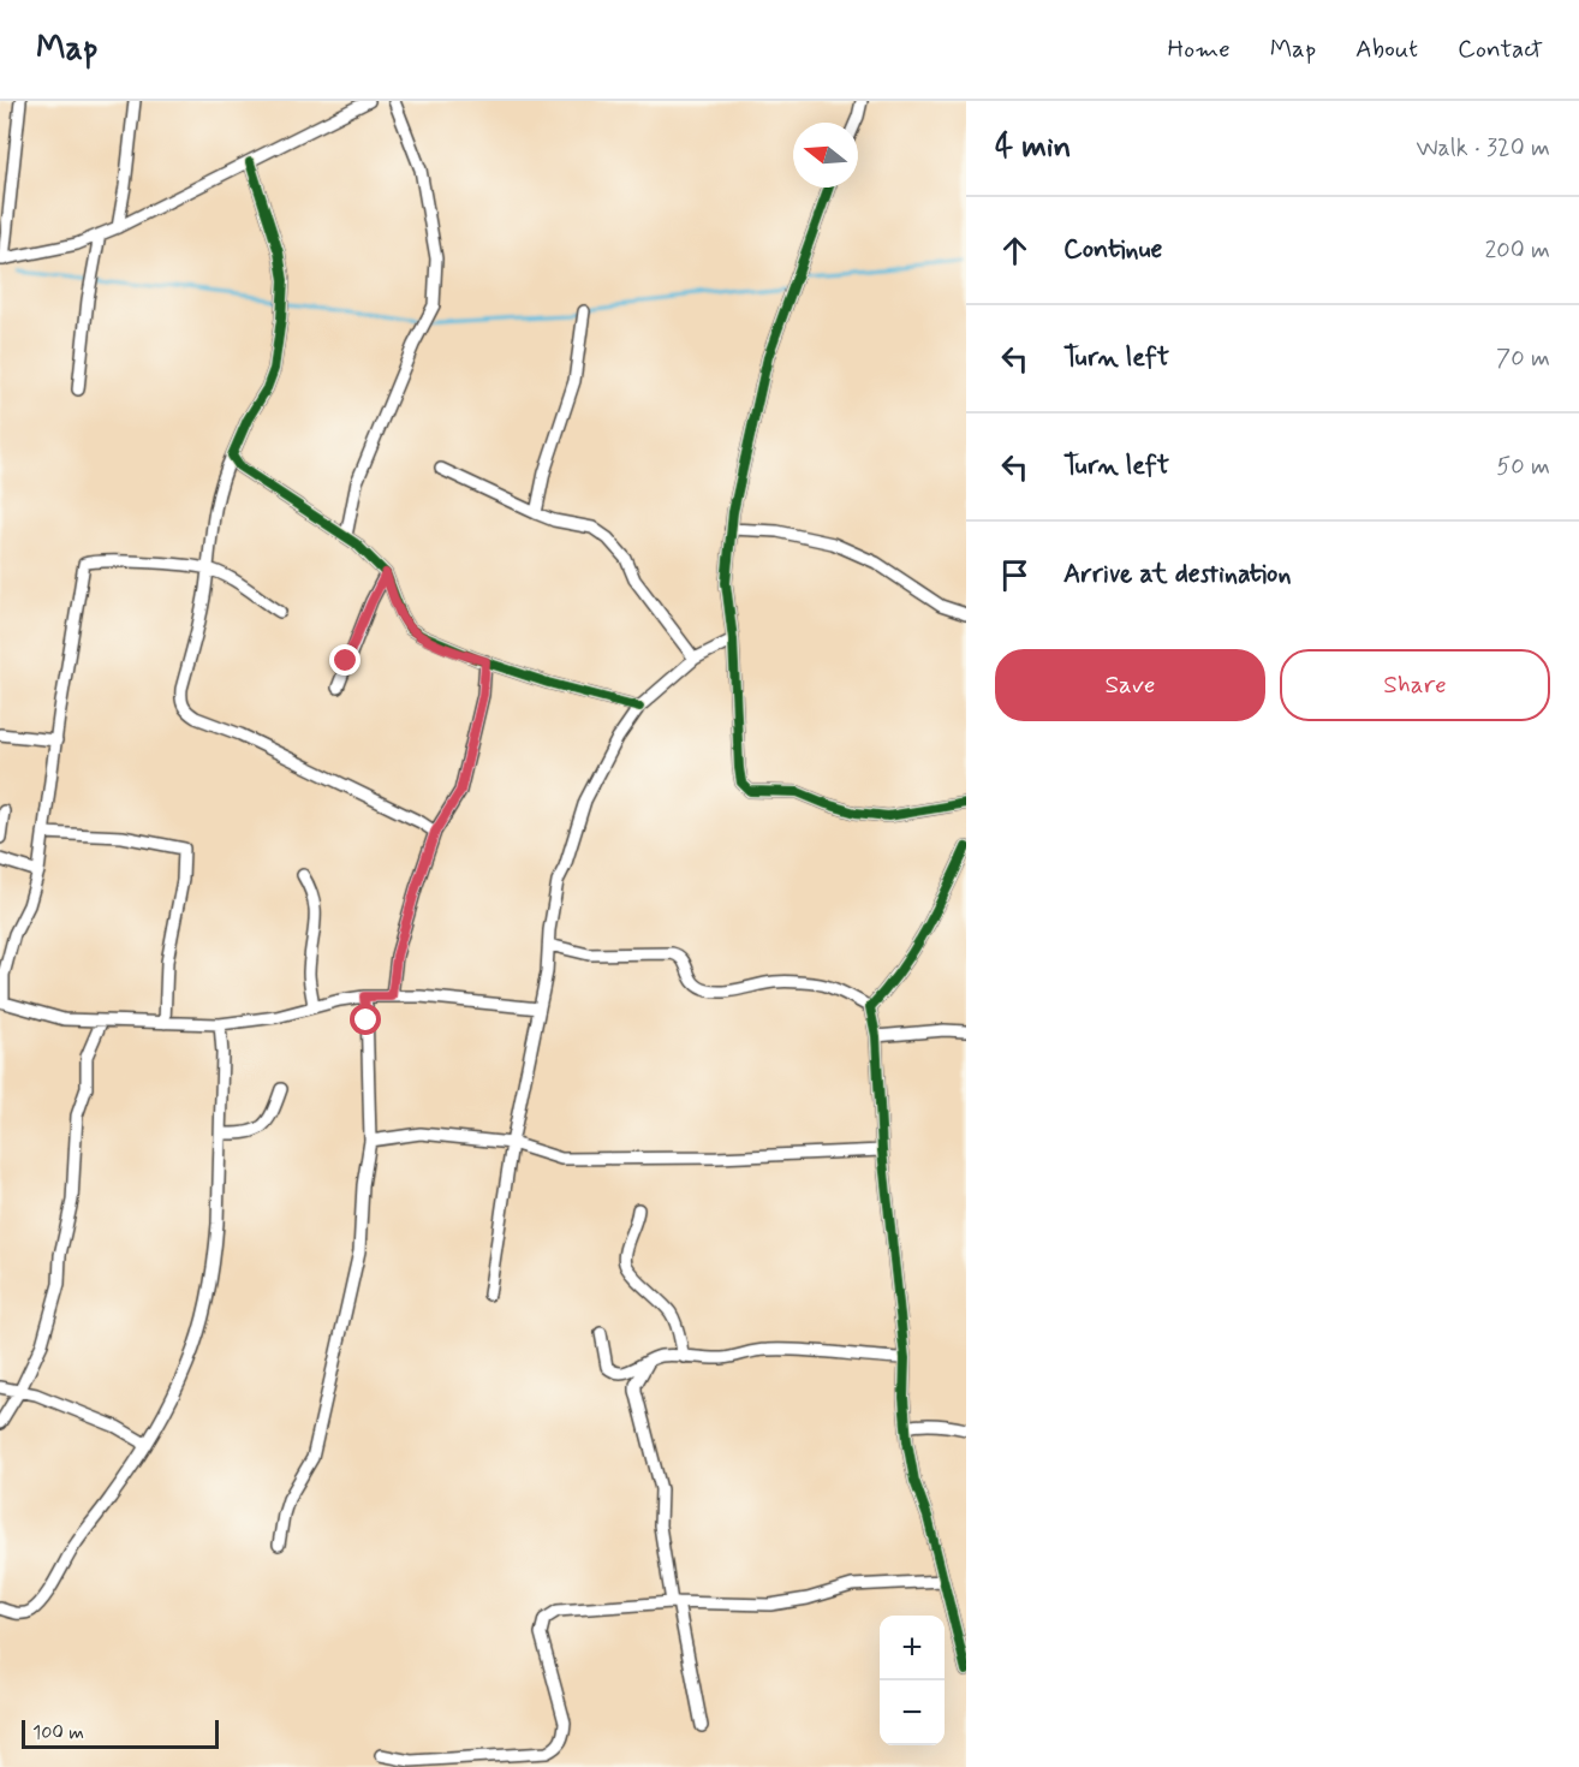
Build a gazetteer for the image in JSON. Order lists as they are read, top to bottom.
{
  "scale_bar": "100 m",
  "north": "left",
  "page": {
    "header": "Map",
    "nav": [
      "Home",
      "Map",
      "About",
      "Contact"
    ],
    "heading": ["4 min", "Walk · 320 m"],
    "list": [
      ["Continue", "200 m"],
      ["Turn left", "70 m"],
      ["Turn left", "50 m"],
      "Arrive at destination"
    ],
    "buttons": ["Save", "Share"],
    "map_buttons": ["+", "−"],
    "scale": "100 m"
  }
}
